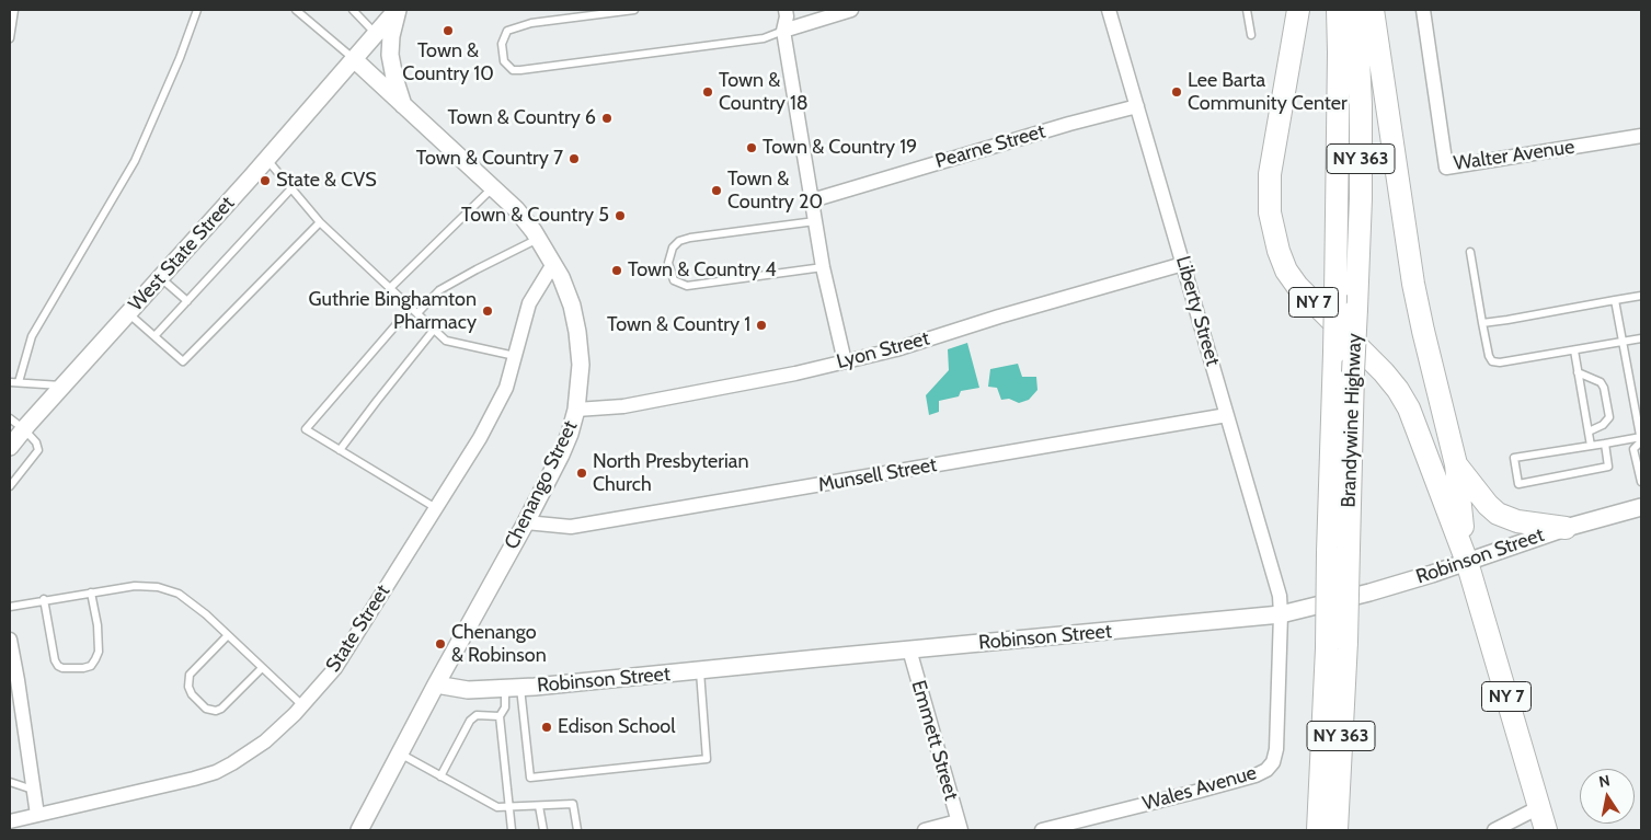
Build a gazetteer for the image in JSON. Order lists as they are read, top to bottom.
{
  "streets": {
    "main road": ["NY 363", "NY 7", "Brandywine Highway"],
    "street": [
      "Pearne Street",
      "Walter Avenue",
      "West State Street",
      "Liberty Street",
      "Lyon Street",
      "Munsell Street",
      "Chenango Street",
      "Robinson Street",
      "State Street",
      "Emmett Street",
      "Wales Avenue"
    ]
  },
  "crossings": [
    ["Pearne Street", "Liberty Street"],
    ["West State Street", "Chenango Street"],
    ["NY 7", "Robinson Street"],
    ["Liberty Street", "Lyon Street"],
    ["Liberty Street", "Munsell Street"],
    ["Liberty Street", "Robinson Street"],
    ["Liberty Street", "Wales Avenue"],
    ["Lyon Street", "Chenango Street"],
    ["Munsell Street", "Chenango Street"],
    ["Chenango Street", "Robinson Street"],
    ["Chenango Street", "State Street"],
    ["Robinson Street", "Emmett Street"],
    ["Robinson Street", "Wales Avenue"]
  ],
  "places": [
    "Town & Country 10",
    "Town & Country 18",
    "Lee Barta Community Center",
    "Town & Country 6",
    "Town & Country 19",
    "Town & Country 7",
    "State & CVS",
    "Town & Country 20",
    "Town & Country 5",
    "Town & Country 4",
    "Guthrie Binghamton Pharmacy",
    "Town & Country 1",
    "North Presbyterian Church",
    "Chenango & Robinson",
    "Edison School"
  ],
  "north": "top"
}
